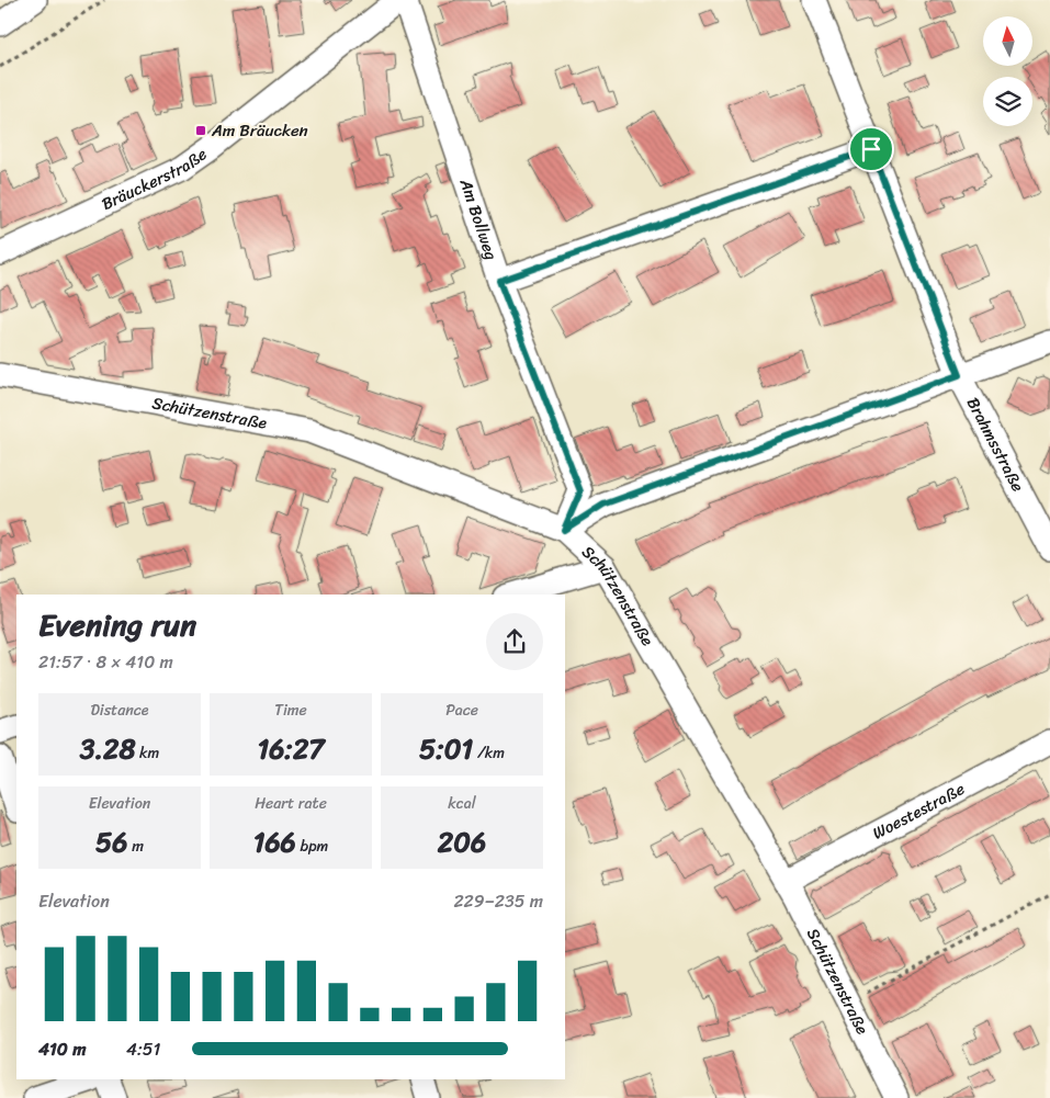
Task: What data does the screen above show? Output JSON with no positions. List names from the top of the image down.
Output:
{
  "streets": {
    "street": [
      "Bräuckerstraße",
      "Am Bollweg",
      "Schützenstraße",
      "Brahmsstraße",
      "Woestestraße"
    ]
  },
  "crossings": [
    ["Am Bollweg", "Schützenstraße"],
    ["Schützenstraße", "Woestestraße"]
  ],
  "places": {
    "transit": ["Am Bräucken"]
  },
  "north": "top",
  "page": {
    "heading": ["Evening run", "21:57 · 8 × 410 m"],
    "stats": [
      ["Distance", "3.28 km"],
      ["Time", "16:27"],
      ["Pace", "5:01 /km"],
      ["Elevation", "56 m"],
      ["Heart rate", "166 bpm"],
      ["kcal", "206"]
    ],
    "chart": ["Elevation", "229–235 m"],
    "list": [
      {
        "name": "410 m",
        "note": "4:51"
      }
    ]
  }
}
